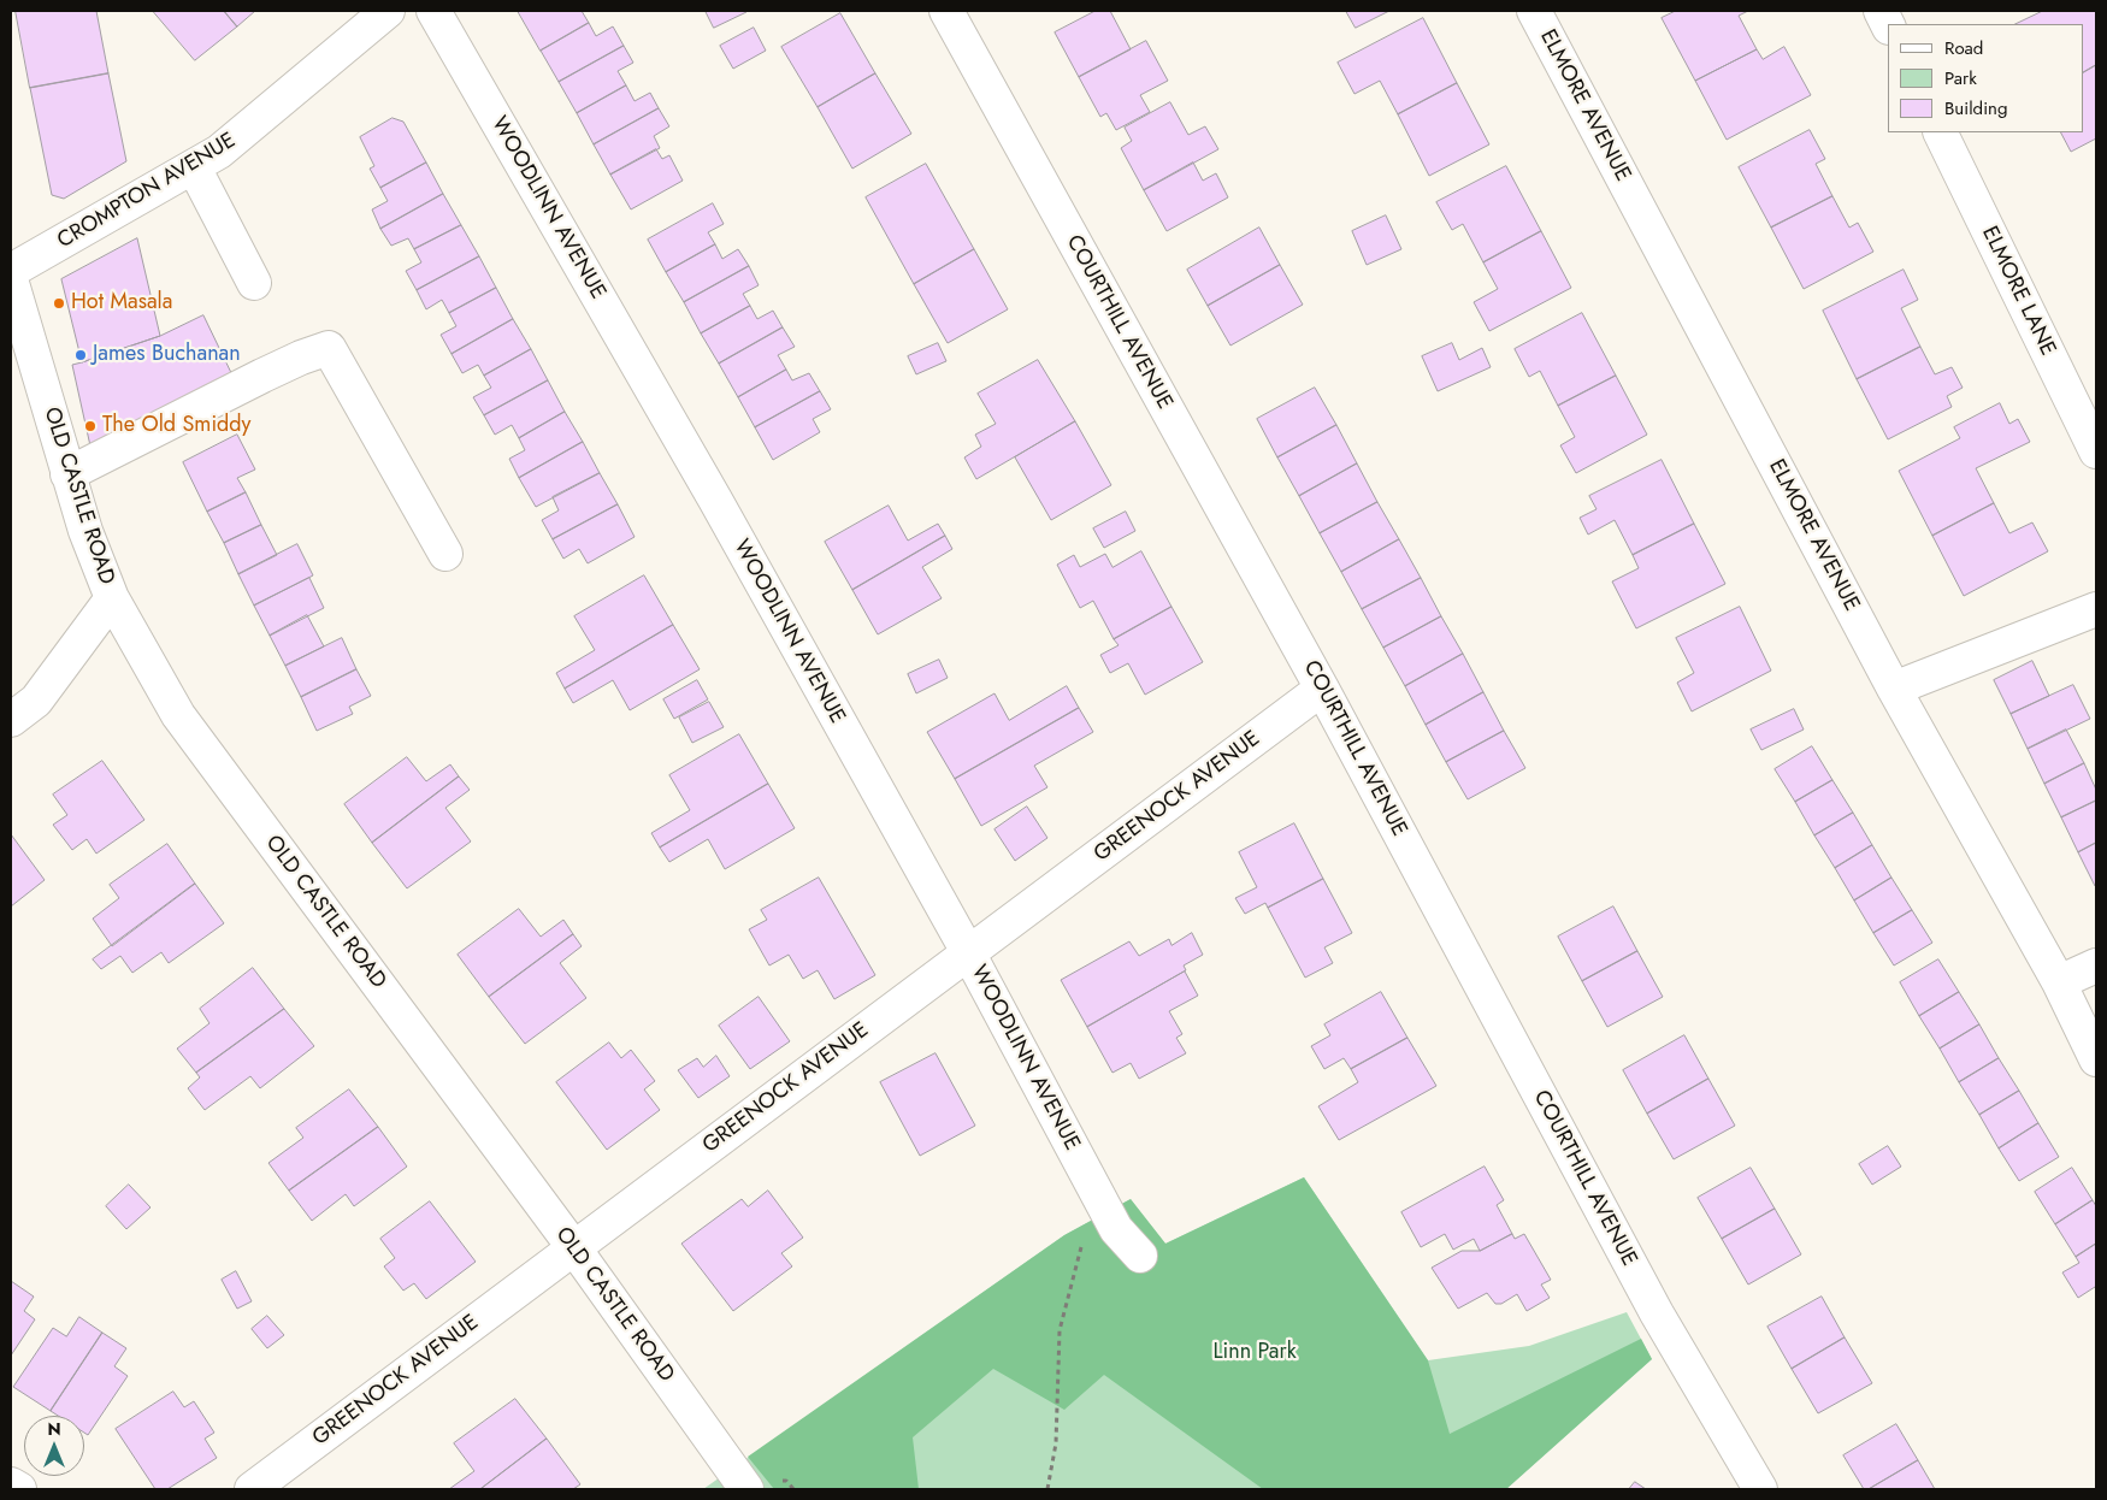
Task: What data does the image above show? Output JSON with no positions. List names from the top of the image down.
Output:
{
  "streets": {
    "street": [
      "ELMORE AVENUE",
      "CROMPTON AVENUE",
      "WOODLINN AVENUE",
      "ELMORE LANE",
      "COURTHILL AVENUE",
      "OLD CASTLE ROAD",
      "GREENOCK AVENUE"
    ]
  },
  "crossings": [
    ["WOODLINN AVENUE", "GREENOCK AVENUE"],
    ["COURTHILL AVENUE", "GREENOCK AVENUE"],
    ["OLD CASTLE ROAD", "GREENOCK AVENUE"]
  ],
  "parks": ["Linn Park"],
  "places": ["Hot Masala", "James Buchanan", "The Old Smiddy"],
  "legend": ["Road", "Park", "Building"],
  "north": "top"
}
